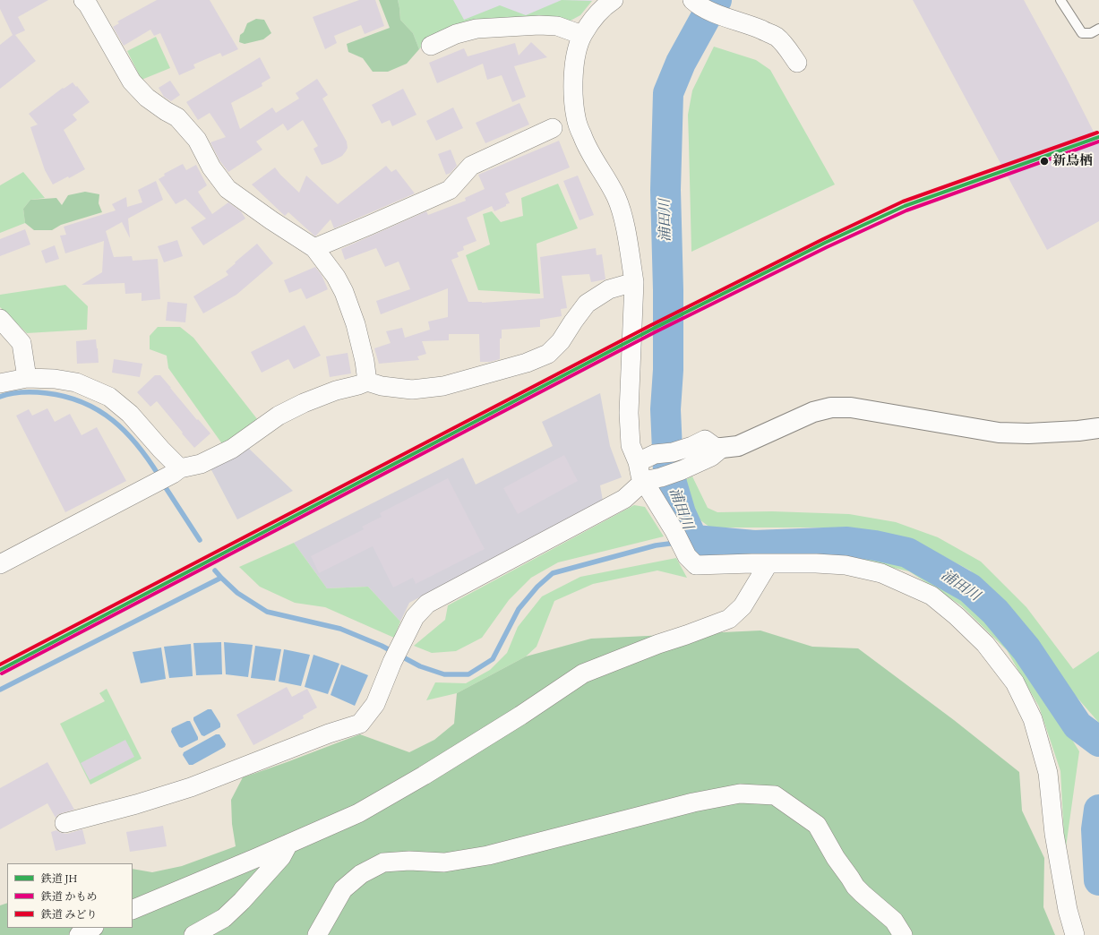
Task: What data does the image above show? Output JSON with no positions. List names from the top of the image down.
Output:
{
  "water": ["浦田川"],
  "places": ["新鳥栖"],
  "lines": ["rail line みどり", "rail line JH", "rail line かもめ"],
  "legend": ["鉄道 JH", "鉄道 かもめ", "鉄道 みどり"]
}
